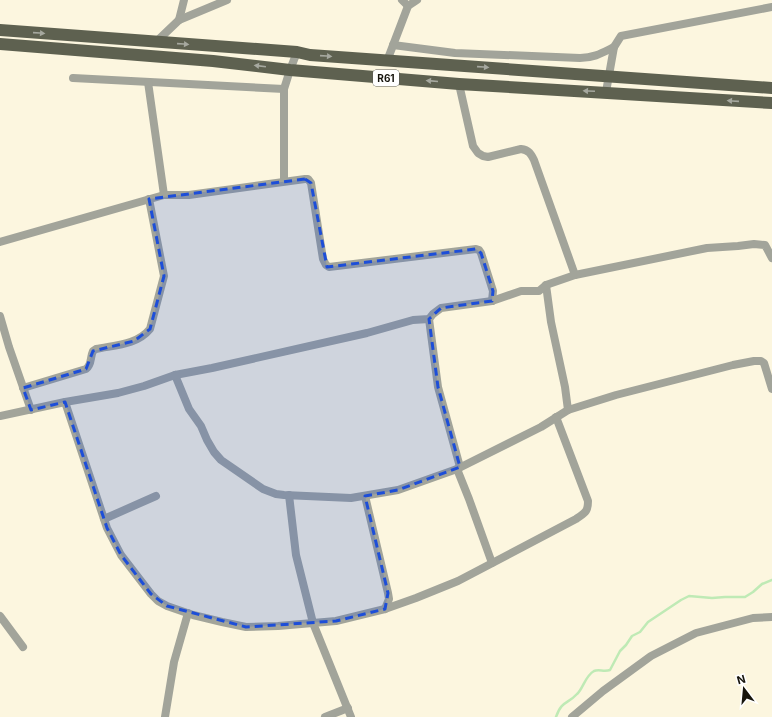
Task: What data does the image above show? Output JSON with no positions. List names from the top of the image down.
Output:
{
  "streets": {
    "main road": ["R61"]
  },
  "north": "top"
}
